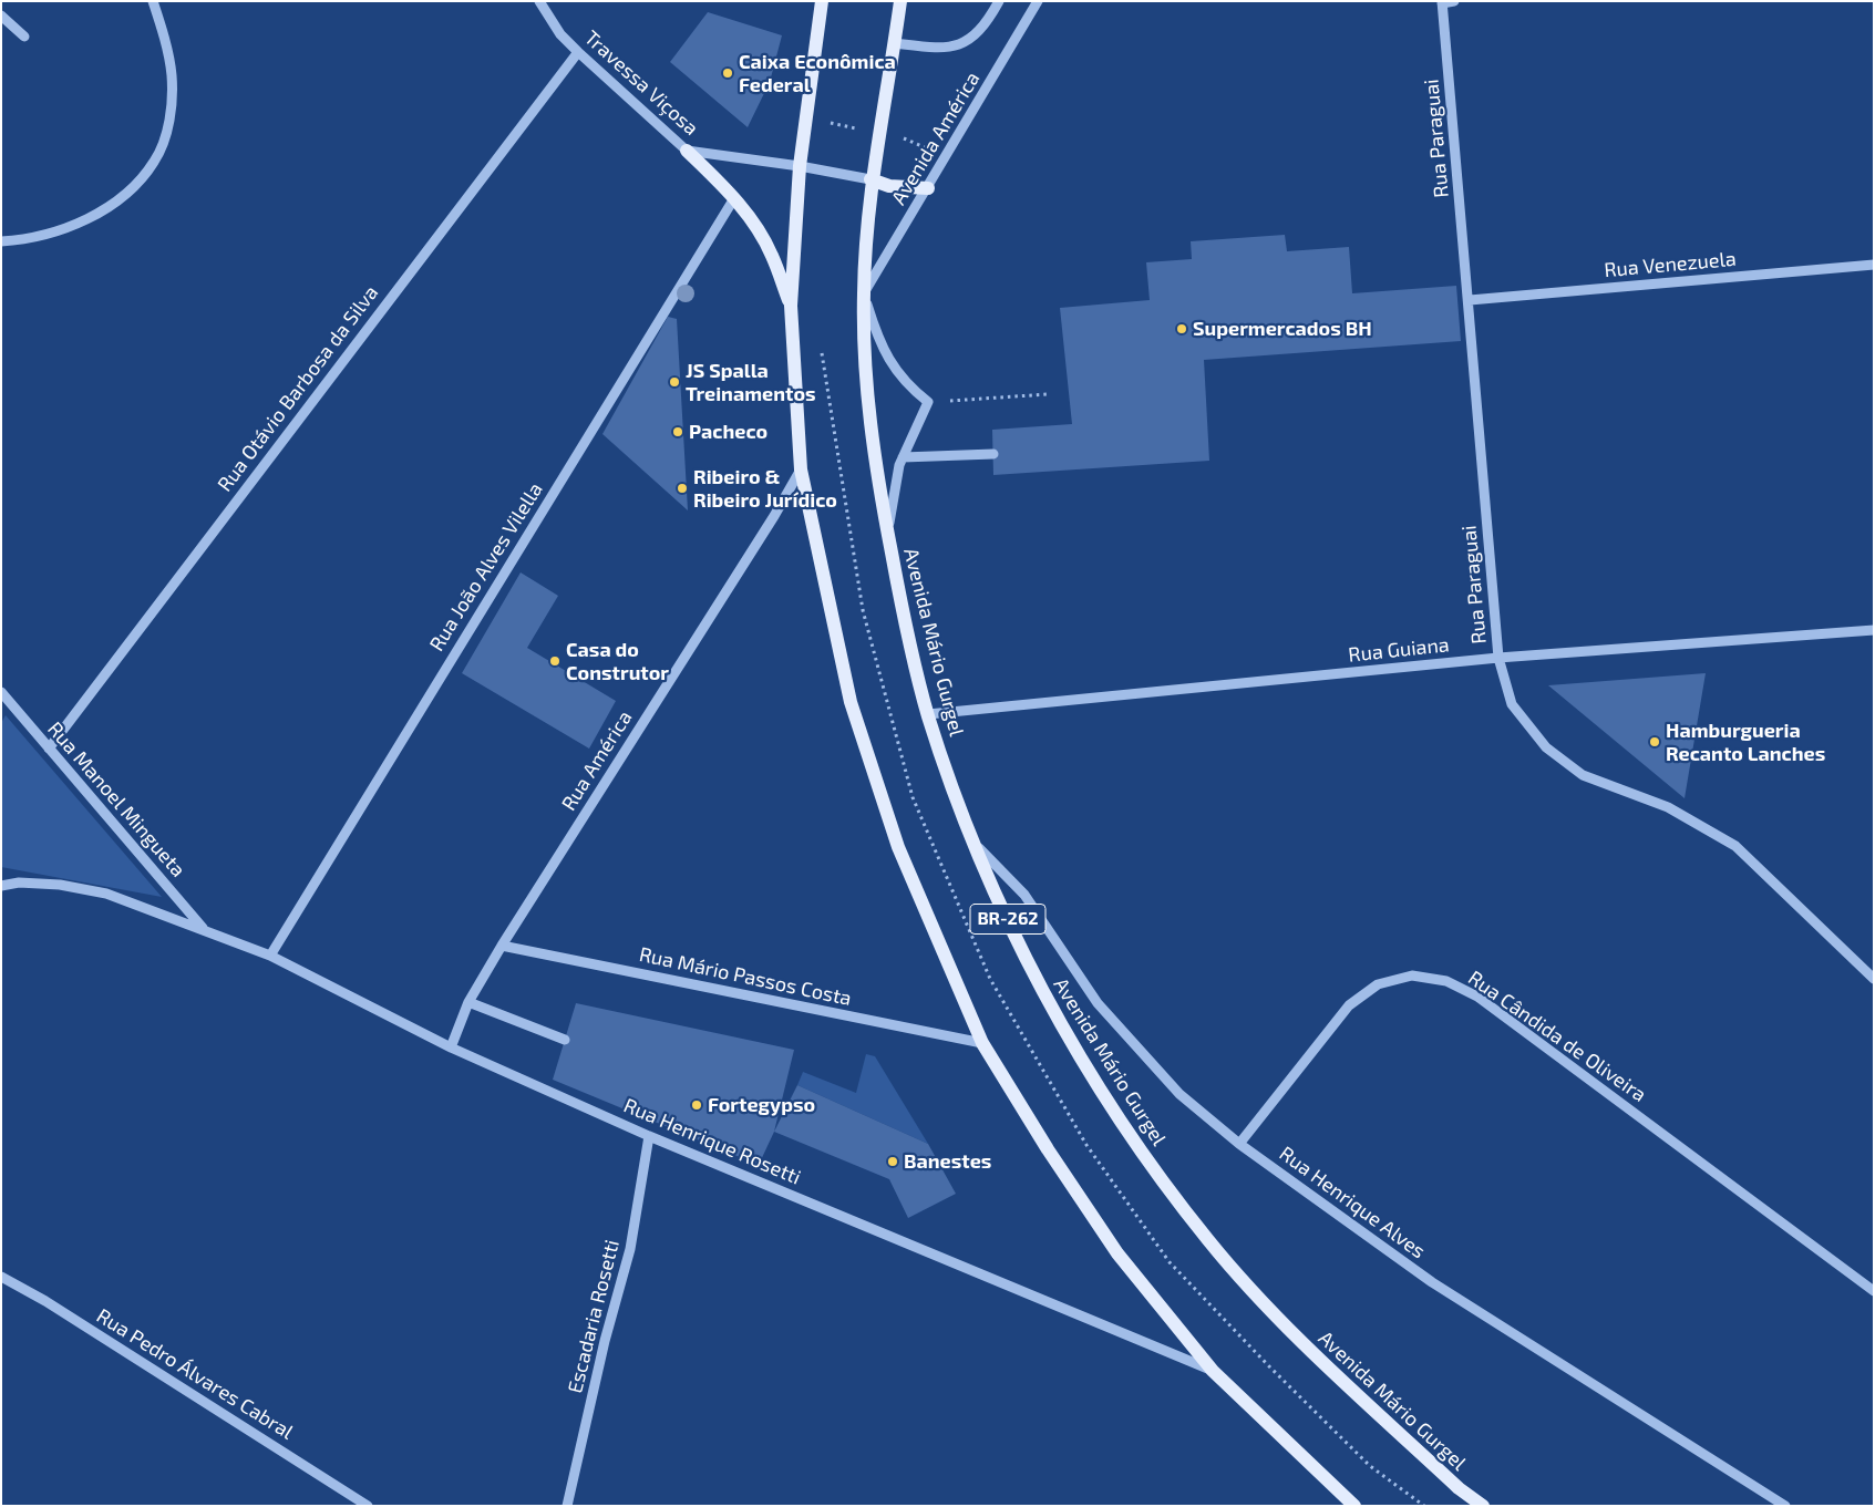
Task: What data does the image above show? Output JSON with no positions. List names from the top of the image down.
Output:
{
  "streets": {
    "main road": ["Avenida Mário Gurgel", "BR-262"],
    "street": [
      "Travessa Viçosa",
      "Avenida América",
      "Rua Paraguai",
      "Rua Venezuela",
      "Rua Otávio Barbosa da Silva",
      "Rua João Alves Vilella",
      "Rua Guiana",
      "Rua América",
      "Rua Manoel Mingueta",
      "Rua Mário Passos Costa",
      "Rua Cândida de Oliveira",
      "Rua Henrique Rosetti",
      "Rua Henrique Alves",
      "Escadaria Rosetti",
      "Rua Pedro Álvares Cabral"
    ]
  },
  "crossings": [
    ["Travessa Viçosa", "Rua Otávio Barbosa da Silva"],
    ["Travessa Viçosa", "Avenida Mário Gurgel"],
    ["Avenida América", "Avenida Mário Gurgel"],
    ["Rua Paraguai", "Rua Venezuela"],
    ["Rua Paraguai", "Rua Guiana"],
    ["Rua Otávio Barbosa da Silva", "Rua Manoel Mingueta"],
    ["Rua João Alves Vilella", "Rua Henrique Rosetti"],
    ["Avenida Mário Gurgel", "Rua Guiana"],
    ["Avenida Mário Gurgel", "Rua Henrique Alves"],
    ["Rua América", "Rua Mário Passos Costa"],
    ["Rua América", "Rua Henrique Rosetti"],
    ["Rua Manoel Mingueta", "Rua Henrique Rosetti"],
    ["Rua Cândida de Oliveira", "Rua Henrique Alves"],
    ["Rua Henrique Rosetti", "Escadaria Rosetti"]
  ],
  "places": [
    "Caixa Econômica Federal",
    "Supermercados BH",
    "JS Spalla Treinamentos",
    "Pacheco",
    "Ribeiro & Ribeiro Jurídico",
    "Casa do Construtor",
    "Hamburgueria Recanto Lanches",
    "Fortegypso",
    "Banestes"
  ]
}
